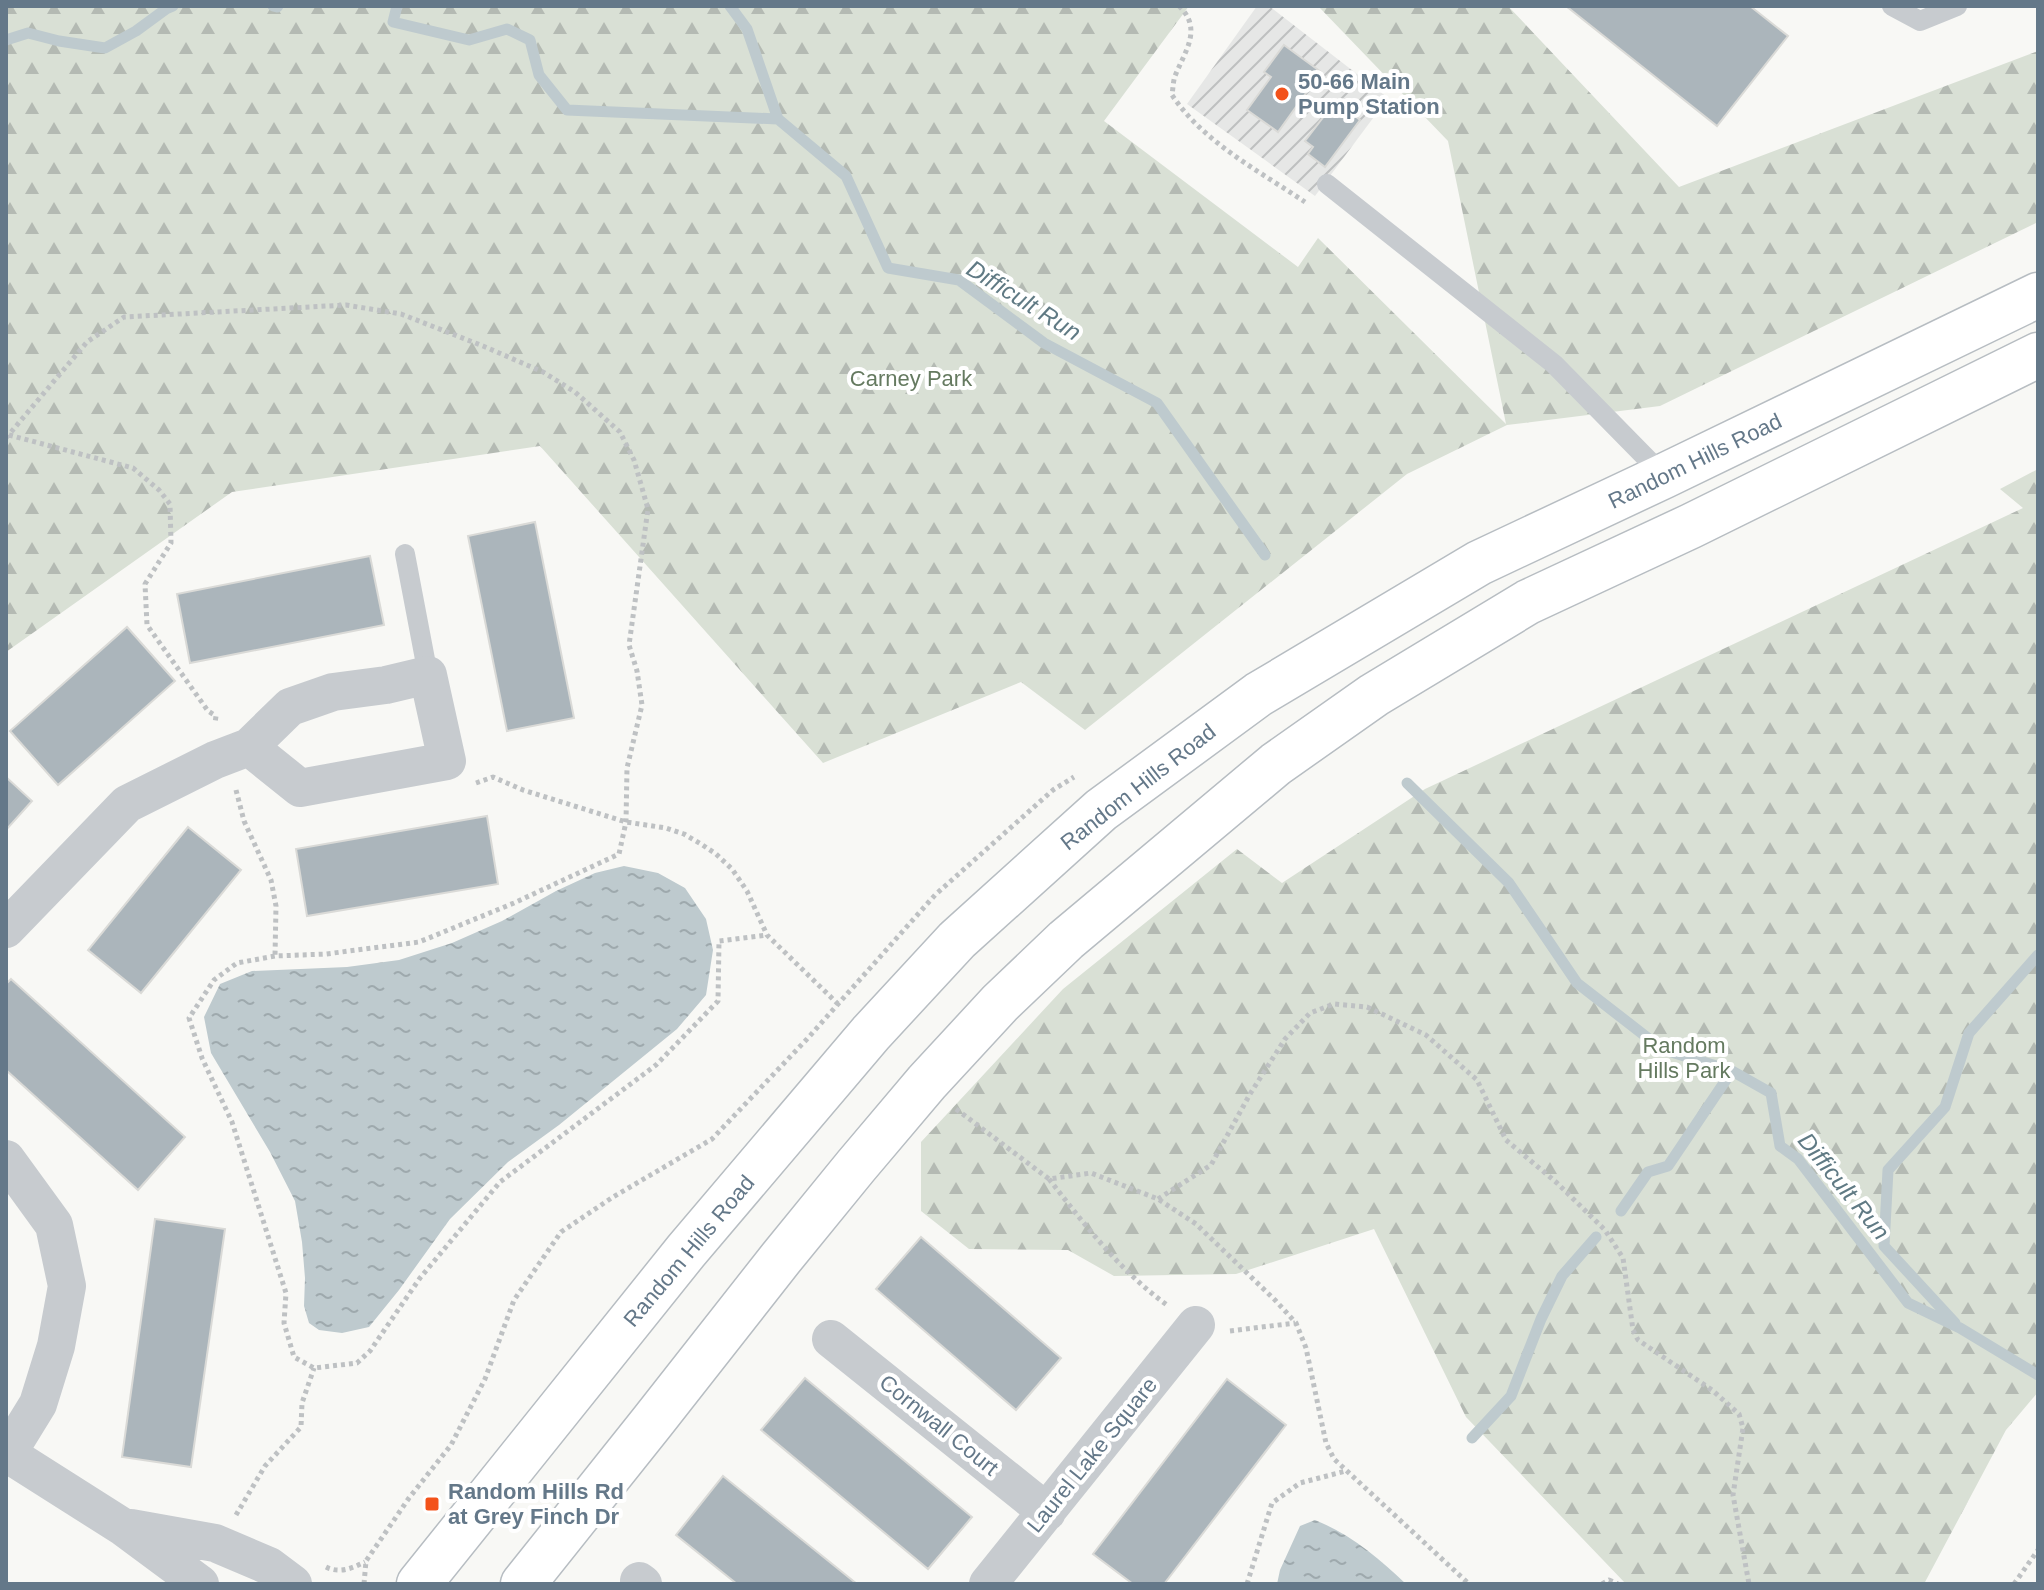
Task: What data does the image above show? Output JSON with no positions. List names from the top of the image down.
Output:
{
  "streets": {
    "street": ["Random Hills Road", "Cornwall Court", "Laurel Lake Square"]
  },
  "crossings": [
    ["Cornwall Court", "Laurel Lake Square"]
  ],
  "water": ["Difficult Run"],
  "parks": ["Carney Park", "Random Hills Park"],
  "places": {
    "other": ["50-66 Main Pump Station"],
    "transit": ["Random Hills Rd at Grey Finch Dr"]
  }
}
